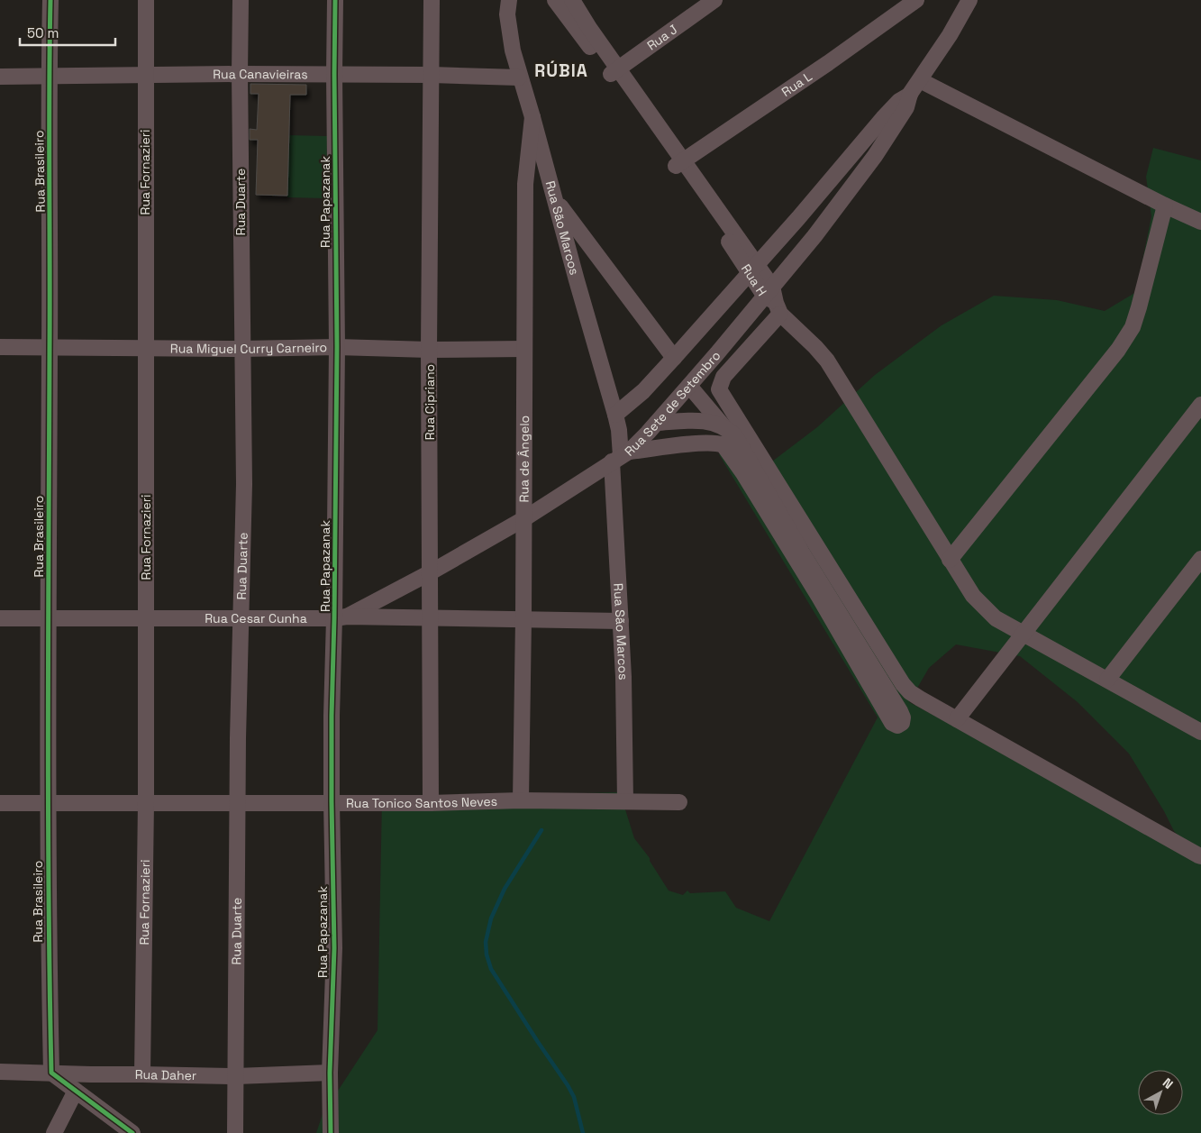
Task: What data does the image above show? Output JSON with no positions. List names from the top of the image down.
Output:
{
  "streets": {
    "street": [
      "Rua J",
      "Rua Canavieiras",
      "Rua L",
      "Rua Brasileiro",
      "Rua Fornazieri",
      "Rua Duarte",
      "Rua Papazanak",
      "Rua São Marcos",
      "Rua H",
      "Rua Miguel Curry Carneiro",
      "Rua Cipriano",
      "Rua Sete de Setembro",
      "Rua de Ângelo",
      "Rua Cesar Cunha",
      "Rua Tonico Santos Neves",
      "Rua Daher"
    ]
  },
  "crossings": [
    ["Rua J", "Rua H"],
    ["Rua Canavieiras", "Rua Brasileiro"],
    ["Rua Canavieiras", "Rua Fornazieri"],
    ["Rua Canavieiras", "Rua Duarte"],
    ["Rua Canavieiras", "Rua Papazanak"],
    ["Rua Canavieiras", "Rua São Marcos"],
    ["Rua Canavieiras", "Rua Cipriano"],
    ["Rua L", "Rua H"],
    ["Rua Brasileiro", "Rua Miguel Curry Carneiro"],
    ["Rua Brasileiro", "Rua Cesar Cunha"],
    ["Rua Brasileiro", "Rua Tonico Santos Neves"],
    ["Rua Brasileiro", "Rua Daher"],
    ["Rua Fornazieri", "Rua Miguel Curry Carneiro"],
    ["Rua Fornazieri", "Rua Cesar Cunha"],
    ["Rua Fornazieri", "Rua Tonico Santos Neves"],
    ["Rua Fornazieri", "Rua Daher"],
    ["Rua Duarte", "Rua Miguel Curry Carneiro"],
    ["Rua Duarte", "Rua Cesar Cunha"],
    ["Rua Duarte", "Rua Tonico Santos Neves"],
    ["Rua Duarte", "Rua Daher"],
    ["Rua Papazanak", "Rua Miguel Curry Carneiro"],
    ["Rua Papazanak", "Rua Sete de Setembro"],
    ["Rua Papazanak", "Rua Cesar Cunha"],
    ["Rua Papazanak", "Rua Tonico Santos Neves"],
    ["Rua Papazanak", "Rua Daher"],
    ["Rua São Marcos", "Rua Sete de Setembro"],
    ["Rua São Marcos", "Rua de Ângelo"],
    ["Rua São Marcos", "Rua Cesar Cunha"],
    ["Rua São Marcos", "Rua Tonico Santos Neves"],
    ["Rua H", "Rua Sete de Setembro"],
    ["Rua Miguel Curry Carneiro", "Rua Cipriano"],
    ["Rua Miguel Curry Carneiro", "Rua de Ângelo"],
    ["Rua Cipriano", "Rua Sete de Setembro"],
    ["Rua Cipriano", "Rua Cesar Cunha"],
    ["Rua Cipriano", "Rua Tonico Santos Neves"],
    ["Rua Sete de Setembro", "Rua de Ângelo"],
    ["Rua Sete de Setembro", "Rua Cesar Cunha"],
    ["Rua de Ângelo", "Rua Cesar Cunha"],
    ["Rua de Ângelo", "Rua Tonico Santos Neves"]
  ],
  "districts": ["RÚBIA"],
  "scale_bar": "50 m",
  "north": "top right"
}
